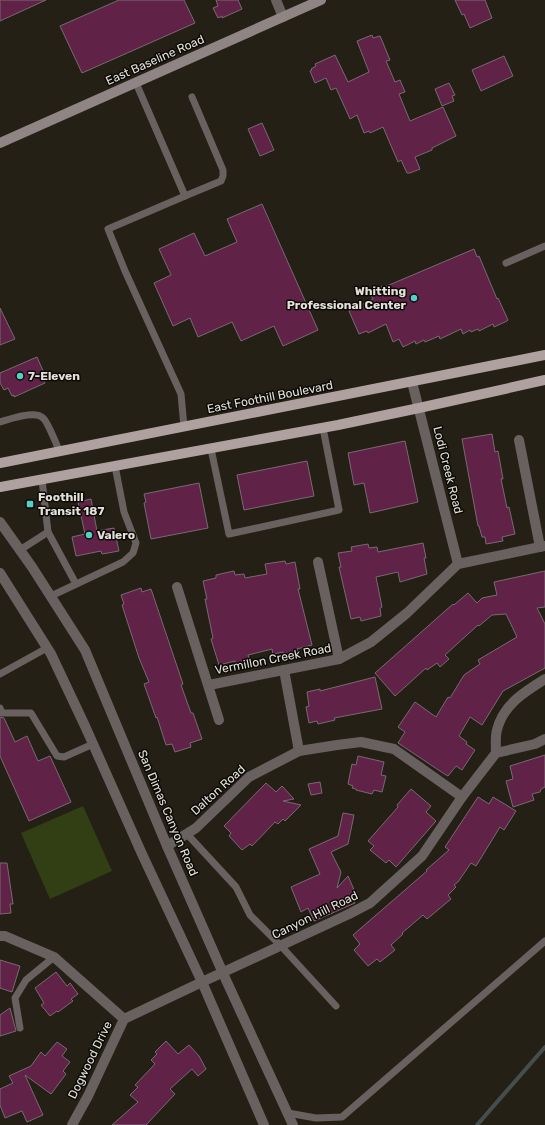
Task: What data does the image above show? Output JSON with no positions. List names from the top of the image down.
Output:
{
  "streets": {
    "main road": ["East Baseline Road", "East Foothill Boulevard"],
    "street": [
      "Lodi Creek Road",
      "Vermillon Creek Road",
      "Dalton Road",
      "San Dimas Canyon Road",
      "Canyon Hill Road",
      "Dogwood Drive"
    ]
  },
  "crossings": [
    ["East Foothill Boulevard", "Lodi Creek Road"],
    ["Lodi Creek Road", "Vermillon Creek Road"],
    ["Dalton Road", "San Dimas Canyon Road"],
    ["Dalton Road", "Canyon Hill Road"],
    ["San Dimas Canyon Road", "Canyon Hill Road"],
    ["Canyon Hill Road", "Dogwood Drive"]
  ],
  "places": {
    "other": ["Whitting Professional Center", "7-Eleven", "Valero"],
    "transit": ["Foothill Transit 187"]
  }
}
